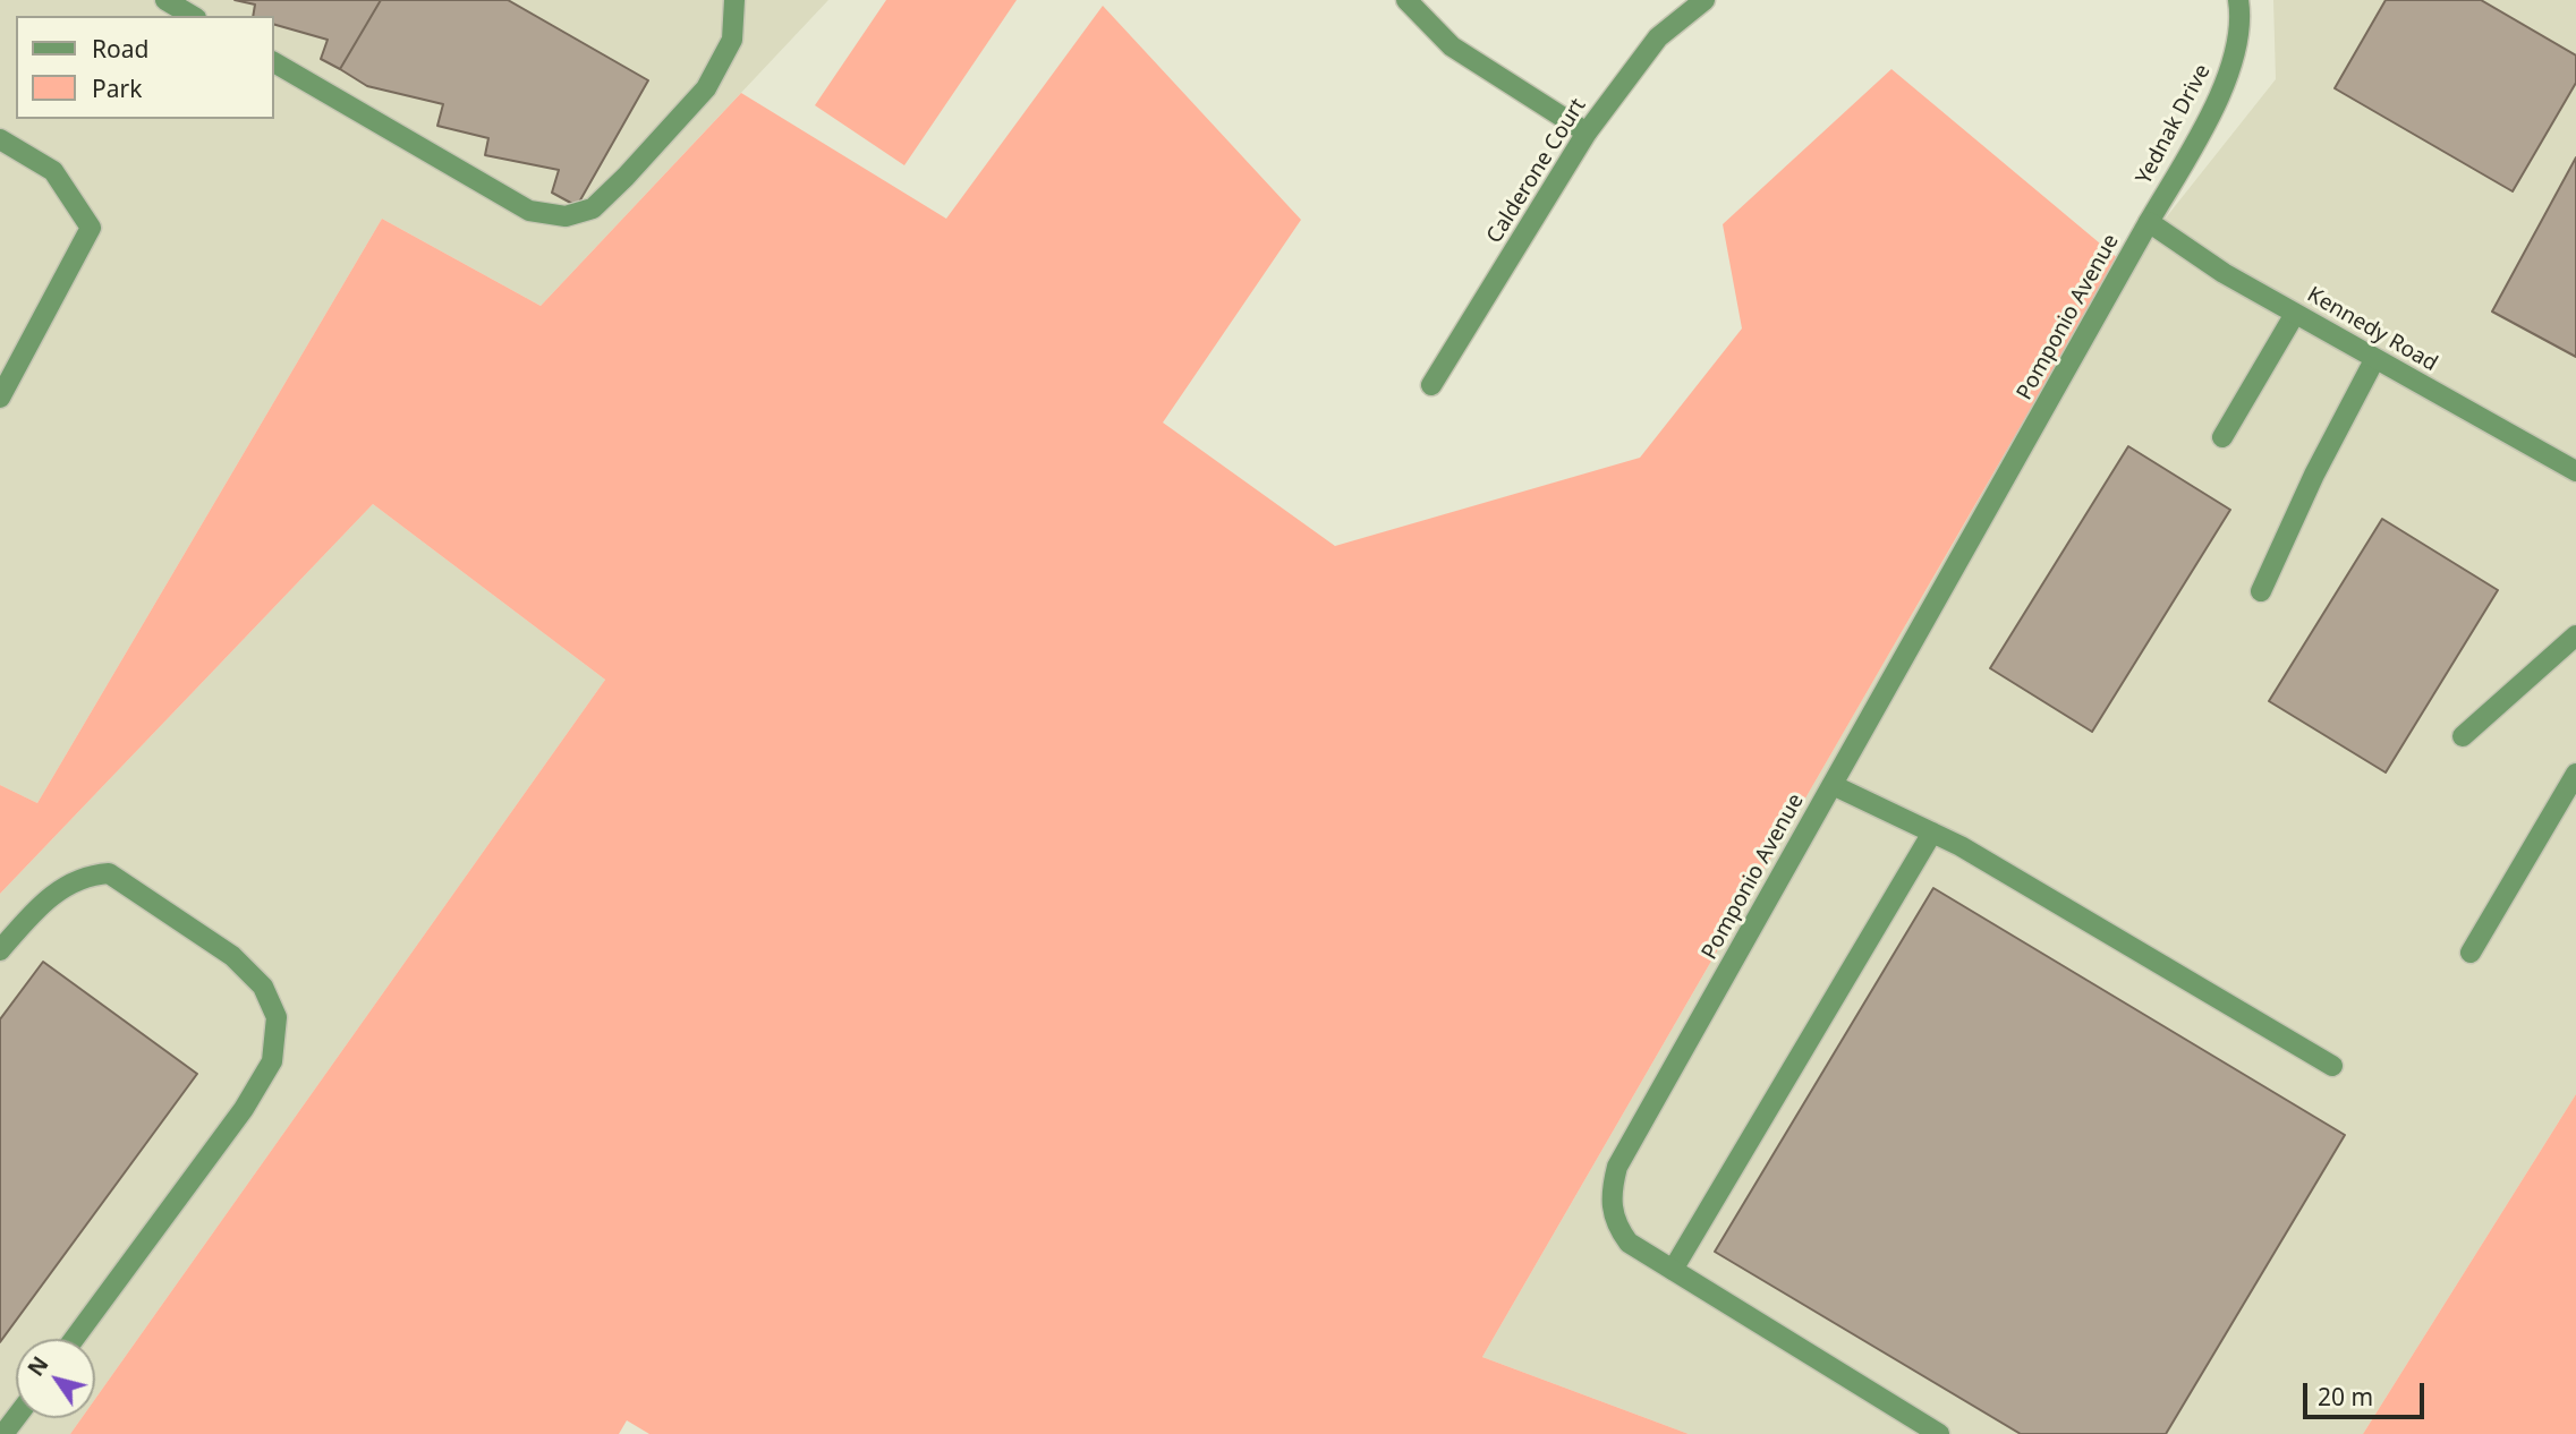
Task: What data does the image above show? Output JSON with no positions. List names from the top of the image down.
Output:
{
  "streets": {
    "street": [
      "Yednak Drive",
      "Calderone Court",
      "Pomponio Avenue",
      "Kennedy Road"
    ]
  },
  "crossings": [
    ["Yednak Drive", "Pomponio Avenue"],
    ["Yednak Drive", "Kennedy Road"],
    ["Pomponio Avenue", "Kennedy Road"]
  ],
  "legend": ["Road", "Park"],
  "scale_bar": "20 m",
  "north": "top left"
}
